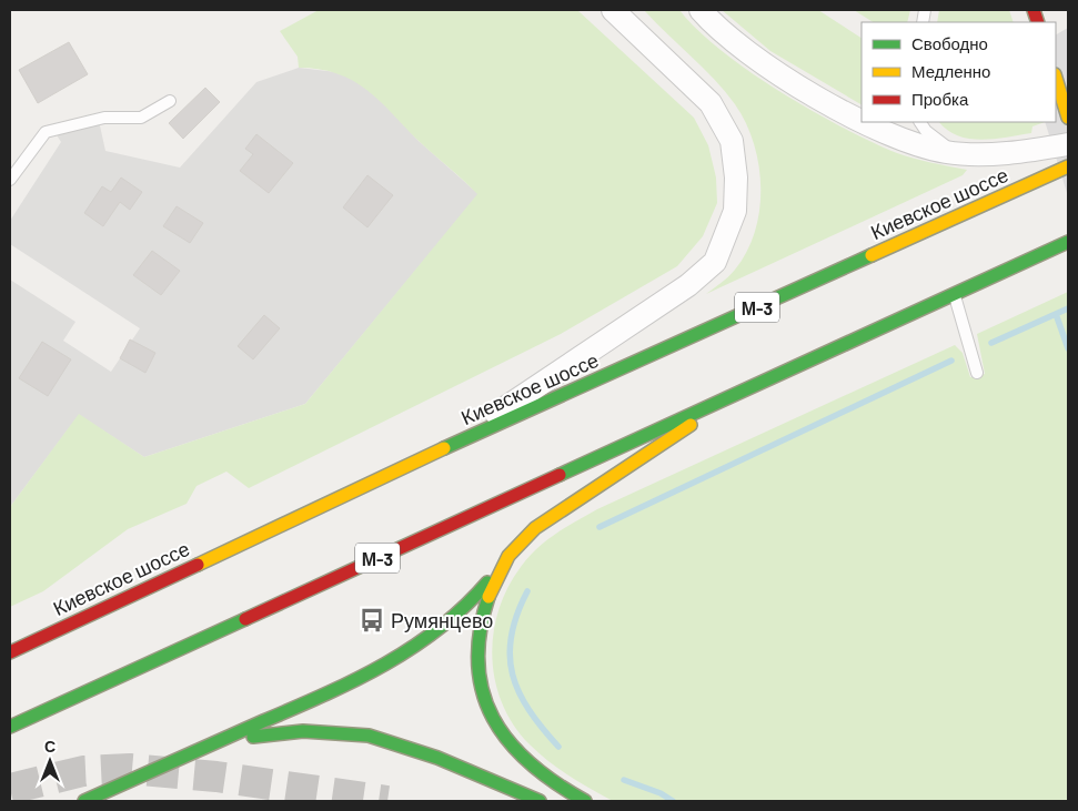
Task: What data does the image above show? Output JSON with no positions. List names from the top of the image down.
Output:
{
  "streets": {
    "main road": ["Киевское шоссе", "М-3"]
  },
  "places": {
    "bus stop": ["Румянцево"]
  },
  "legend": ["Свободно", "Медленно", "Пробка"],
  "north": "top"
}
